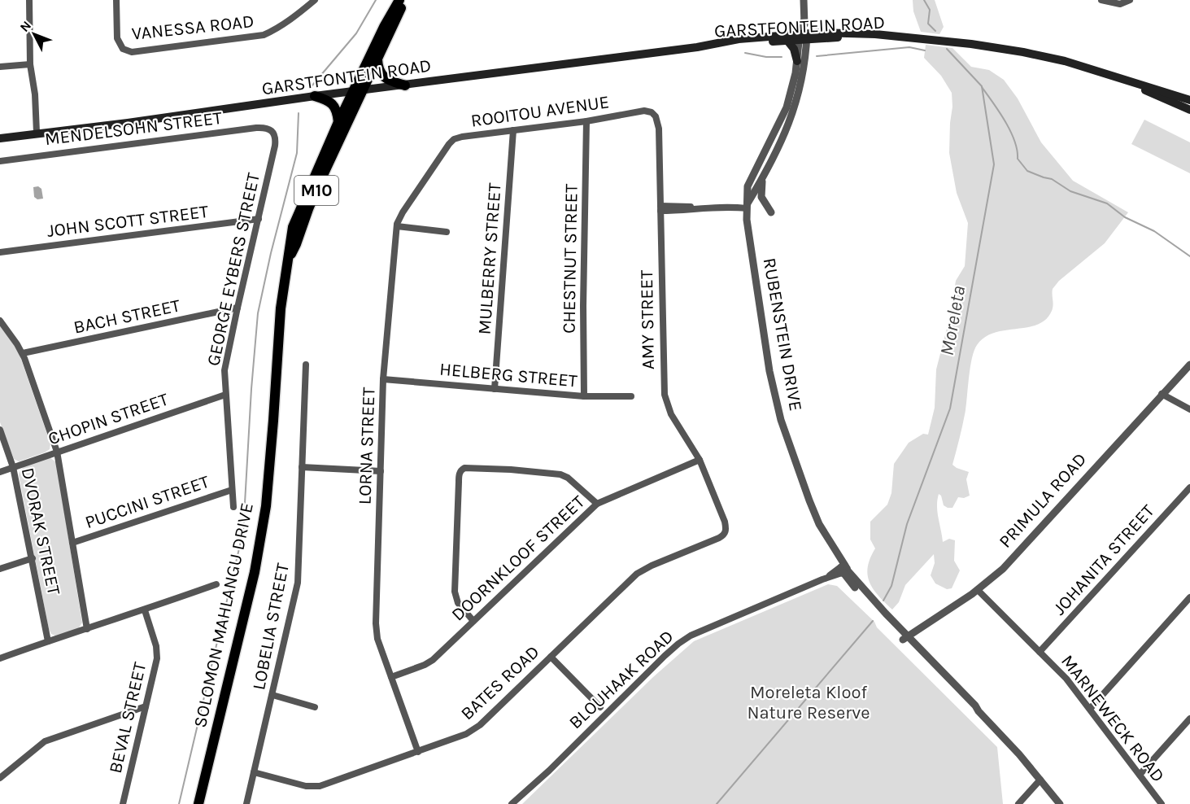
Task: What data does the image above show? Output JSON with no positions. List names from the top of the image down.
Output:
{
  "streets": {
    "main road": ["GARSTFONTEIN ROAD", "M10", "SOLOMON MAHLANGU DRIVE"],
    "street": [
      "VANESSA ROAD",
      "ROOITOU AVENUE",
      "MENDELSOHN STREET",
      "JOHN SCOTT STREET",
      "MULBERRY STREET",
      "CHESTNUT STREET",
      "GEORGE EYBERS STREET",
      "BACH STREET",
      "AMY STREET",
      "RUBENSTEIN DRIVE",
      "HELBERG STREET",
      "CHOPIN STREET",
      "LORNA STREET",
      "PRIMULA ROAD",
      "PUCCINI STREET",
      "DVORAK STREET",
      "DOORNKLOOF STREET",
      "JOHANITA STREET",
      "LOBELIA STREET",
      "BLOUHAAK ROAD",
      "BATES ROAD",
      "BEVAL STREET",
      "MARNEWECK ROAD"
    ]
  },
  "crossings": [
    ["GARSTFONTEIN ROAD", "RUBENSTEIN DRIVE"],
    ["GARSTFONTEIN ROAD", "SOLOMON MAHLANGU DRIVE"],
    ["ROOITOU AVENUE", "MULBERRY STREET"],
    ["ROOITOU AVENUE", "CHESTNUT STREET"],
    ["ROOITOU AVENUE", "AMY STREET"],
    ["ROOITOU AVENUE", "LORNA STREET"],
    ["MENDELSOHN STREET", "GEORGE EYBERS STREET"],
    ["JOHN SCOTT STREET", "GEORGE EYBERS STREET"],
    ["MULBERRY STREET", "HELBERG STREET"],
    ["CHESTNUT STREET", "HELBERG STREET"],
    ["GEORGE EYBERS STREET", "BACH STREET"],
    ["GEORGE EYBERS STREET", "CHOPIN STREET"],
    ["GEORGE EYBERS STREET", "PUCCINI STREET"],
    ["AMY STREET", "DOORNKLOOF STREET"],
    ["AMY STREET", "BATES ROAD"],
    ["RUBENSTEIN DRIVE", "PRIMULA ROAD"],
    ["RUBENSTEIN DRIVE", "BLOUHAAK ROAD"],
    ["HELBERG STREET", "LORNA STREET"],
    ["CHOPIN STREET", "DVORAK STREET"],
    ["LORNA STREET", "DOORNKLOOF STREET"],
    ["LORNA STREET", "BATES ROAD"],
    ["PRIMULA ROAD", "MARNEWECK ROAD"],
    ["JOHANITA STREET", "MARNEWECK ROAD"],
    ["LOBELIA STREET", "BATES ROAD"]
  ],
  "water": ["Moreleta"],
  "parks": ["Moreleta Kloof Nature Reserve"],
  "north": "top left"
}
